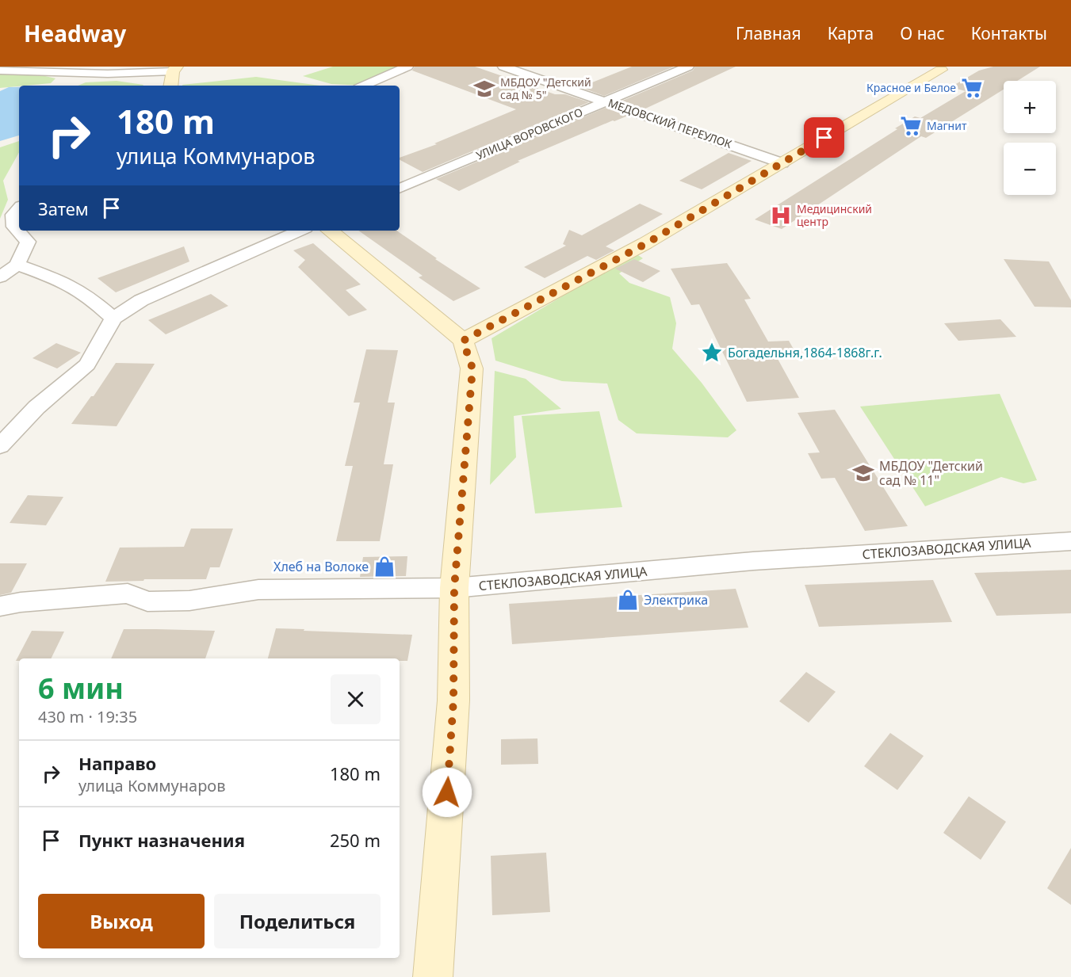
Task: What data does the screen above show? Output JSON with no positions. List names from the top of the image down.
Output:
{
  "streets": {
    "street": ["МЕДОВСКИЙ ПЕРЕУЛОК", "УЛИЦА ВОРОВСКОГО", "СТЕКЛОЗАВОДСКАЯ УЛИЦА"]
  },
  "crossings": [
    ["МЕДОВСКИЙ ПЕРЕУЛОК", "УЛИЦА ВОРОВСКОГО"]
  ],
  "places": {
    "supermarket": ["Красное и Белое", "Магнит"],
    "school or university": ["МБДОУ \"Детский сад № 5\"", "МБДОУ \"Детский сад № 11\""],
    "hospital": ["Медицинский центр"],
    "place": ["Богадельня,1864-1868г.г."],
    "shop": ["Хлеб на Волоке", "Электрика"]
  },
  "page": {
    "header": "Headway",
    "nav": [
      "Главная",
      "Карта",
      "О нас",
      "Контакты"
    ],
    "map_buttons": ["+", "−"],
    "turn": ["180 m", "улица Коммунаров"],
    "then": "Затем",
    "heading": ["6 мин", "430 m · 19:35"],
    "list": [
      {
        "name": "Направо",
        "note": "улица Коммунаров",
        "value": "180 m"
      },
      {
        "name": "Пункт назначения",
        "value": "250 m"
      }
    ],
    "buttons": ["Выход", "Поделиться"]
  }
}
